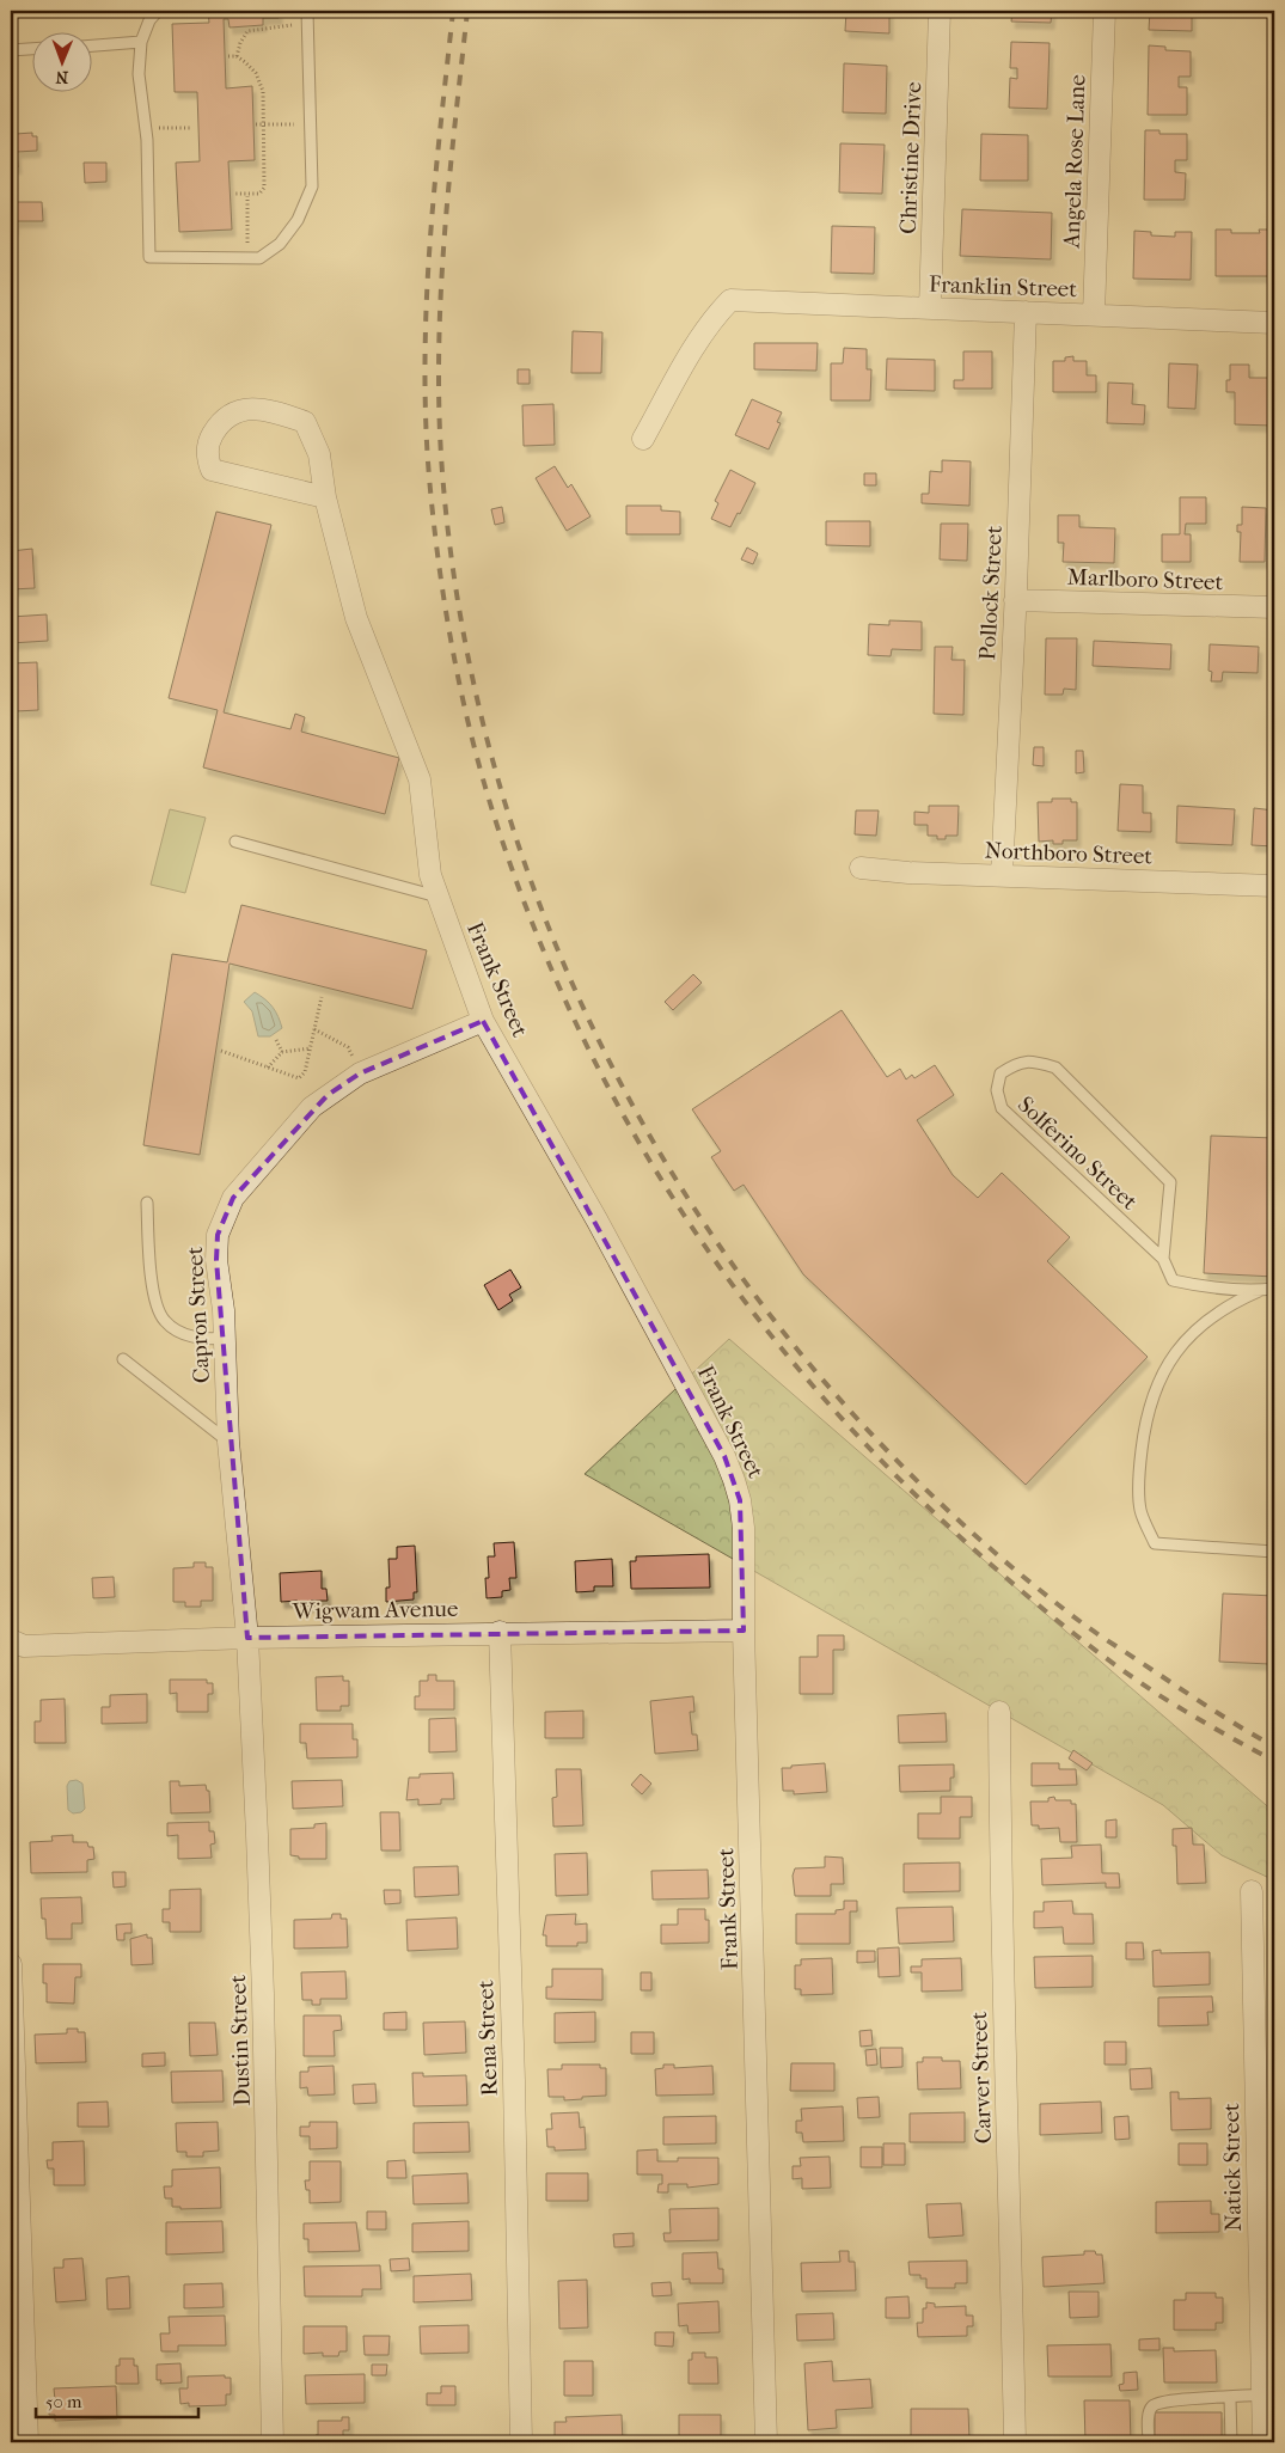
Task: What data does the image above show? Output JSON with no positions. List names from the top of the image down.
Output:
{
  "streets": {
    "street": [
      "Christine Drive",
      "Angela Rose Lane",
      "Franklin Street",
      "Marlboro Street",
      "Pollock Street",
      "Northboro Street",
      "Frank Street",
      "Capron Street",
      "Wigwam Avenue",
      "Rena Street",
      "Dustin Street",
      "Carver Street",
      "Natick Street"
    ],
    "lane": ["Solferino Street"]
  },
  "crossings": [
    ["Christine Drive", "Franklin Street"],
    ["Angela Rose Lane", "Franklin Street"],
    ["Franklin Street", "Pollock Street"],
    ["Marlboro Street", "Pollock Street"],
    ["Pollock Street", "Northboro Street"],
    ["Frank Street", "Capron Street"],
    ["Frank Street", "Wigwam Avenue"],
    ["Capron Street", "Wigwam Avenue"],
    ["Capron Street", "Dustin Street"],
    ["Wigwam Avenue", "Rena Street"],
    ["Wigwam Avenue", "Dustin Street"]
  ],
  "scale_bar": "50 m",
  "north": "bottom"
}
